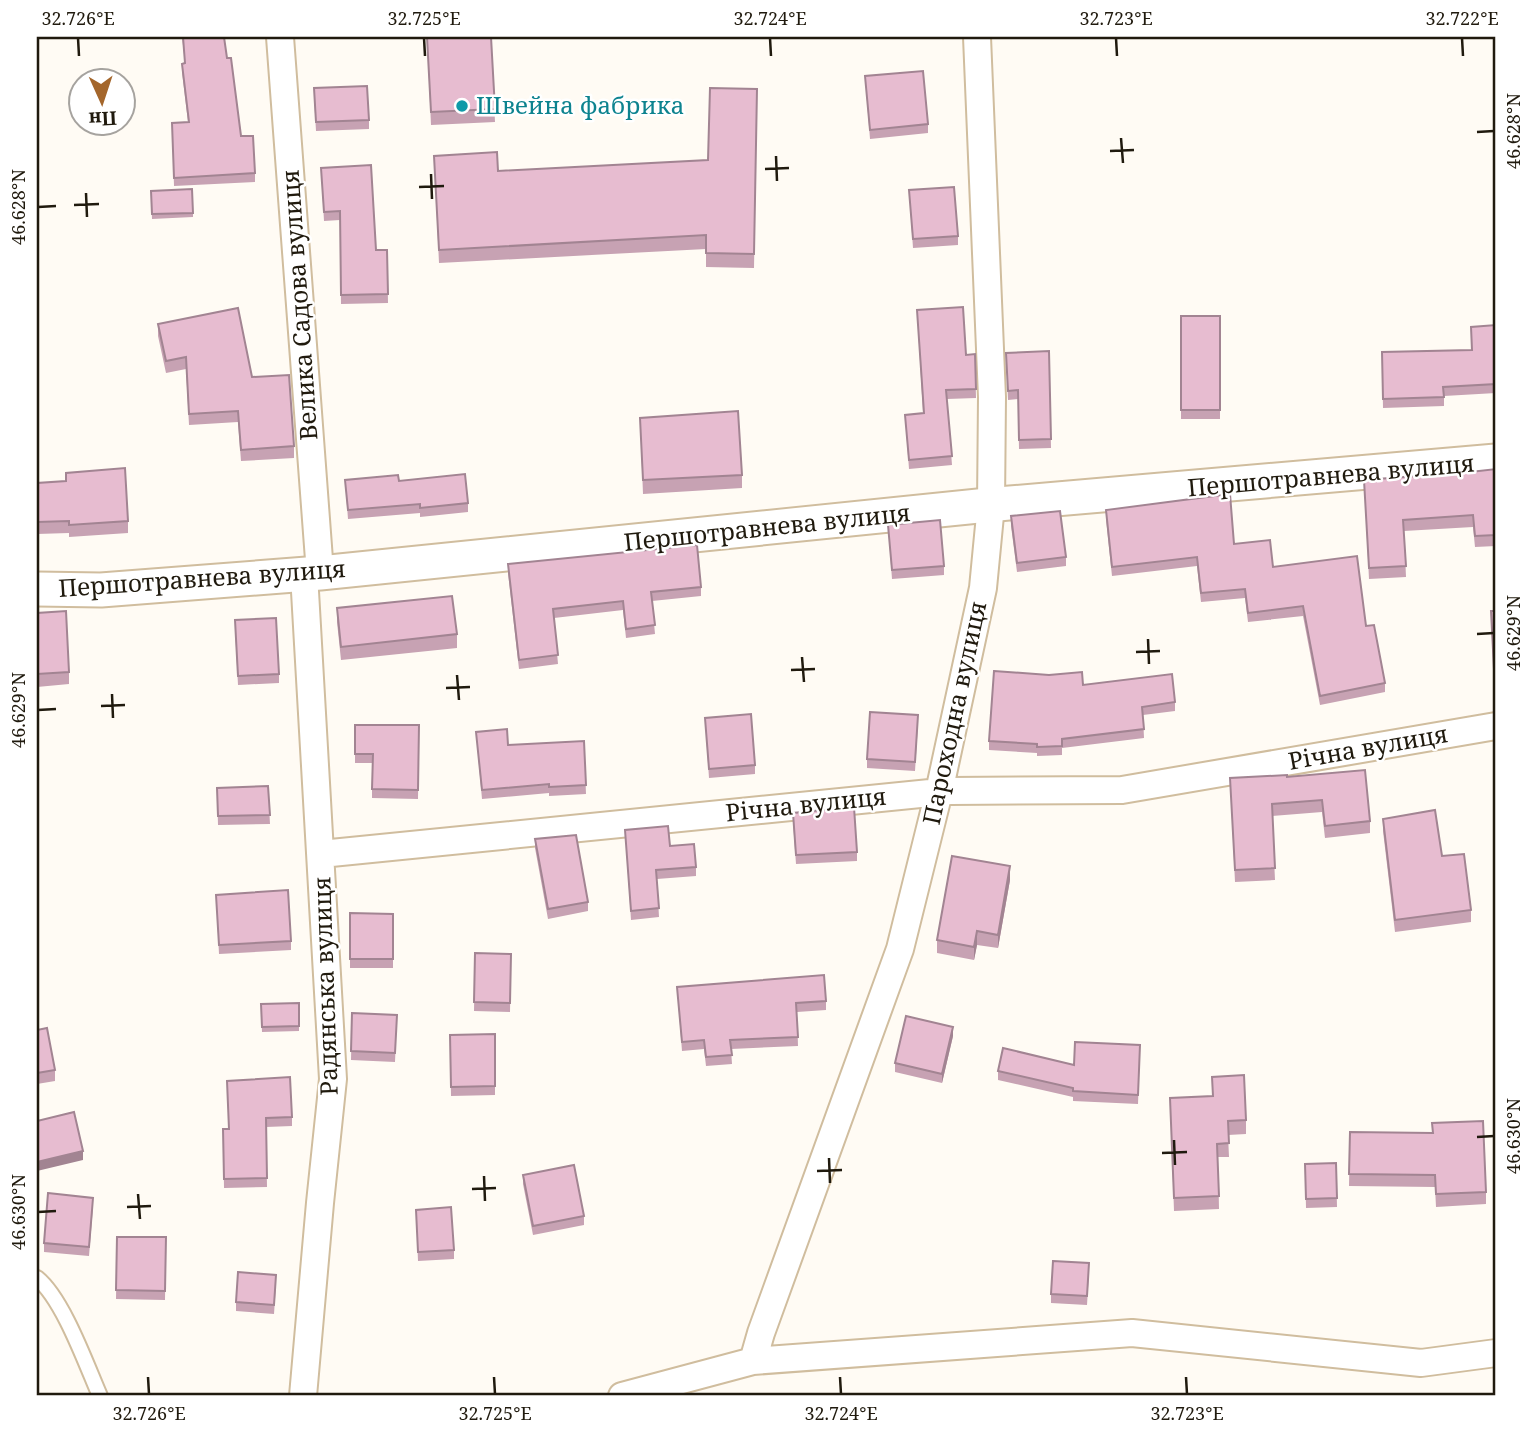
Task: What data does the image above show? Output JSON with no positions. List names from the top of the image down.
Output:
{
  "streets": {
    "street": [
      "Велика Садова вулиця",
      "Першотравнева вулиця",
      "Пароходна вулиця",
      "Річна вулиця",
      "Радянська вулиця"
    ]
  },
  "crossings": [
    ["Велика Садова вулиця", "Першотравнева вулиця"],
    ["Велика Садова вулиця", "Радянська вулиця"],
    ["Першотравнева вулиця", "Пароходна вулиця"],
    ["Першотравнева вулиця", "Радянська вулиця"],
    ["Пароходна вулиця", "Річна вулиця"],
    ["Річна вулиця", "Радянська вулиця"]
  ],
  "places": ["Швейна фабрика"],
  "north": "bottom",
  "coordinates": [
    "32.726°E",
    "32.725°E",
    "32.724°E",
    "32.723°E",
    "32.722°E",
    "46.628°N",
    "46.629°N",
    "46.630°N"
  ]
}
